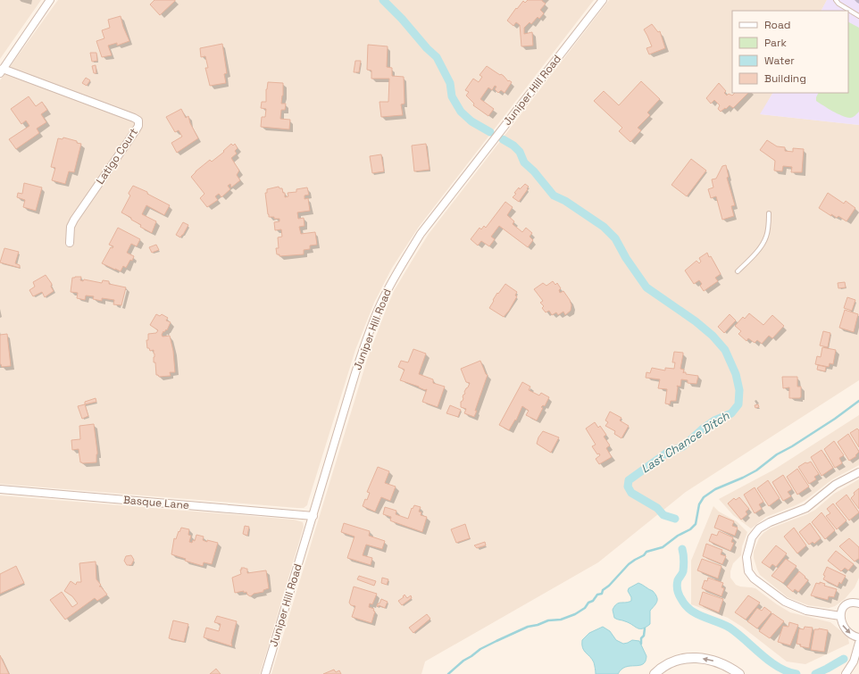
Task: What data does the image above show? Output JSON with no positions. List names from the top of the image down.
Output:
{
  "streets": {
    "street": ["Juniper Hill Road", "Latigo Court", "Basque Lane"]
  },
  "crossings": [
    ["Juniper Hill Road", "Basque Lane"]
  ],
  "water": ["Last Chance Ditch"],
  "legend": [
    "Road",
    "Park",
    "Water",
    "Building"
  ]
}
